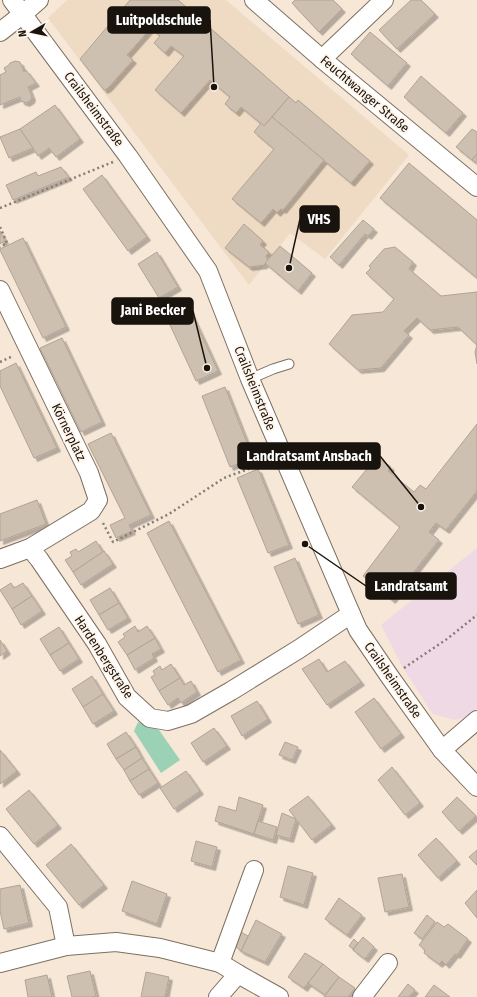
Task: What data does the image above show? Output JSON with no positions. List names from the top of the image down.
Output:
{
  "streets": {
    "street": [
      "Feuchtwanger Straße",
      "Crailsheimstraße",
      "Körnerplatz",
      "Hardenbergstraße"
    ]
  },
  "crossings": [
    ["Crailsheimstraße", "Hardenbergstraße"]
  ],
  "places": [
    "Luitpoldschule",
    "VHS",
    "Jani Becker",
    "Landratsamt Ansbach",
    "Landratsamt"
  ],
  "north": "left"
}
